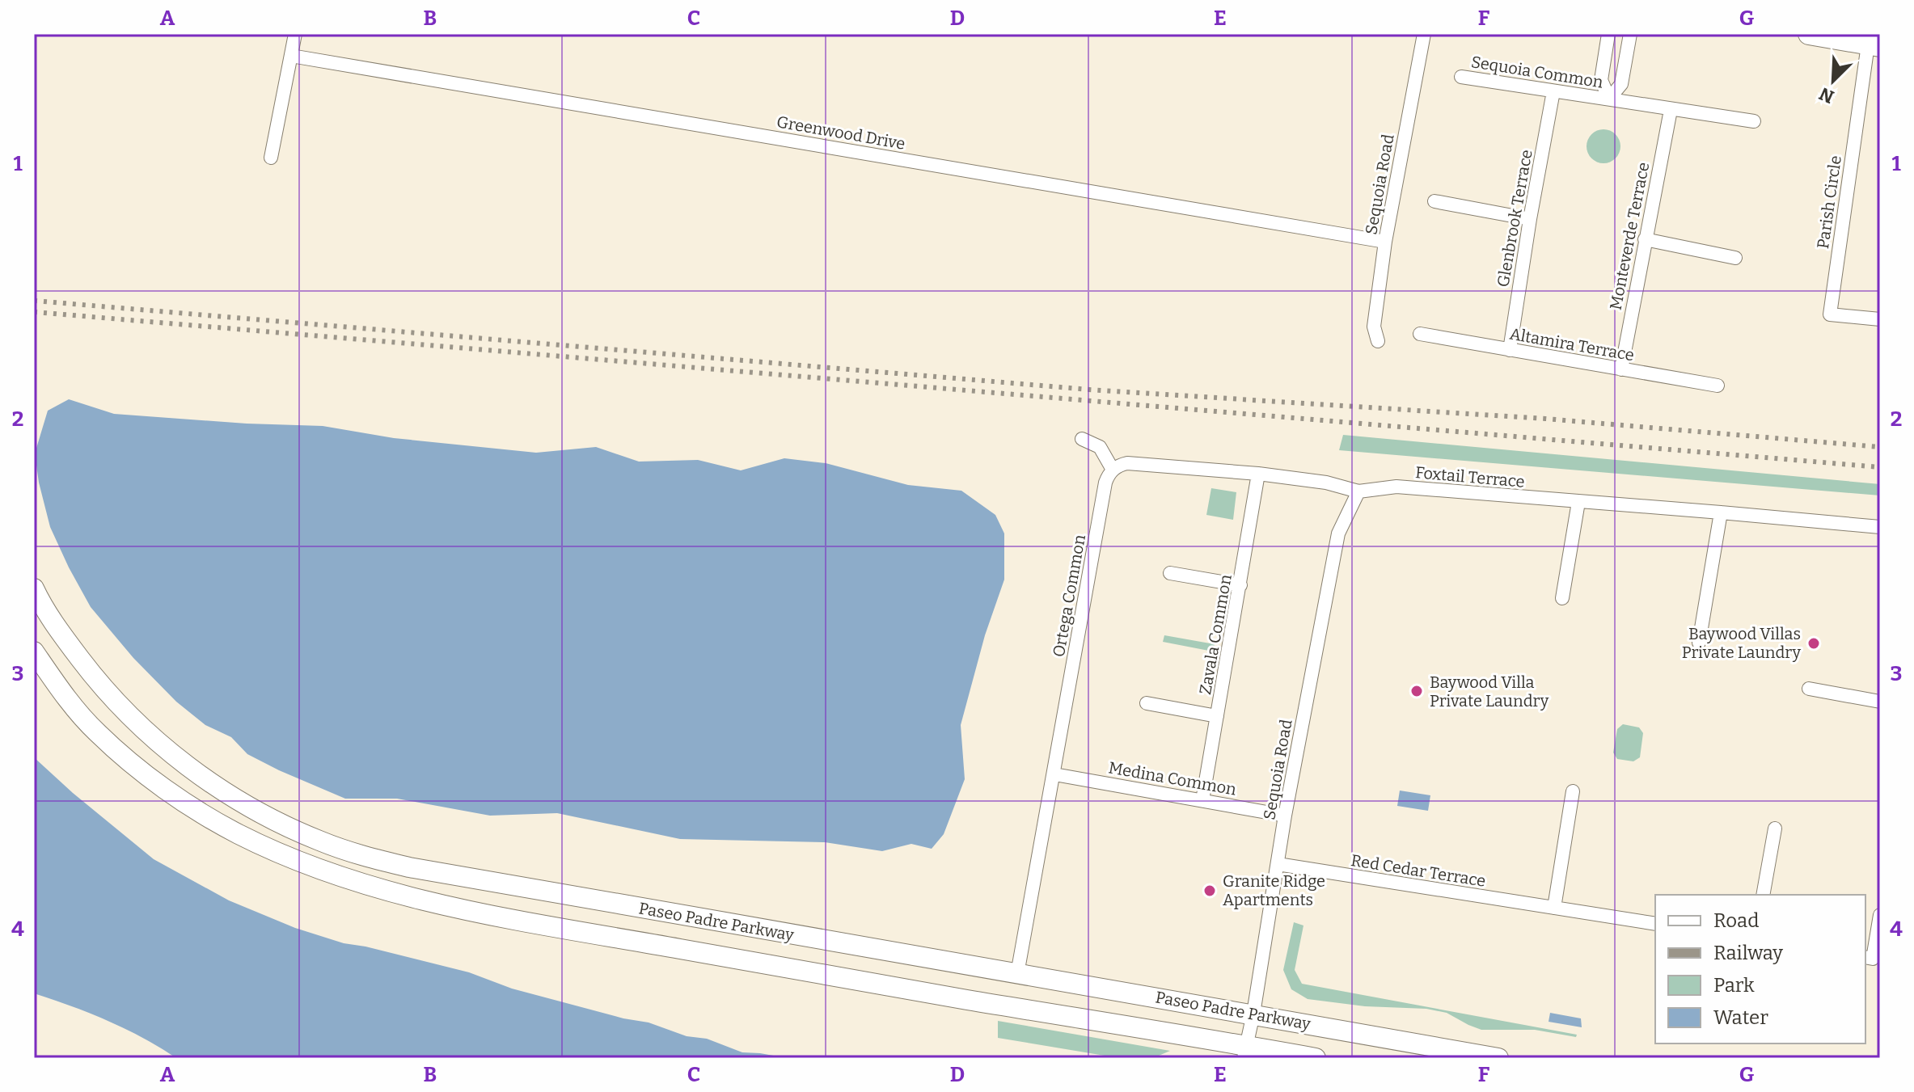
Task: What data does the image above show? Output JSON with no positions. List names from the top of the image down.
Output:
{
  "streets": {
    "main road": ["Paseo Padre Parkway"],
    "street": [
      "Sequoia Common",
      "Greenwood Drive",
      "Sequoia Road",
      "Parish Circle",
      "Glenbrook Terrace",
      "Monteverde Terrace",
      "Altamira Terrace",
      "Foxtail Terrace",
      "Ortega Common",
      "Zavala Common",
      "Medina Common",
      "Red Cedar Terrace"
    ]
  },
  "crossings": [
    ["Sequoia Common", "Glenbrook Terrace"],
    ["Sequoia Common", "Monteverde Terrace"],
    ["Greenwood Drive", "Sequoia Road"],
    ["Sequoia Road", "Foxtail Terrace"],
    ["Sequoia Road", "Medina Common"],
    ["Sequoia Road", "Red Cedar Terrace"],
    ["Sequoia Road", "Paseo Padre Parkway"],
    ["Glenbrook Terrace", "Altamira Terrace"],
    ["Monteverde Terrace", "Altamira Terrace"],
    ["Ortega Common", "Medina Common"],
    ["Ortega Common", "Paseo Padre Parkway"],
    ["Zavala Common", "Medina Common"]
  ],
  "places": ["Baywood Villas Private Laundry", "Baywood Villa Private Laundry", "Granite Ridge Apartments"],
  "legend": [
    "Road",
    "Railway",
    "Park",
    "Water"
  ],
  "north": "bottom left",
  "grid": {
    "columns": [
      "A",
      "B",
      "C",
      "D",
      "E",
      "F",
      "G"
    ],
    "rows": [
      "1",
      "2",
      "3",
      "4"
    ]
  }
}
